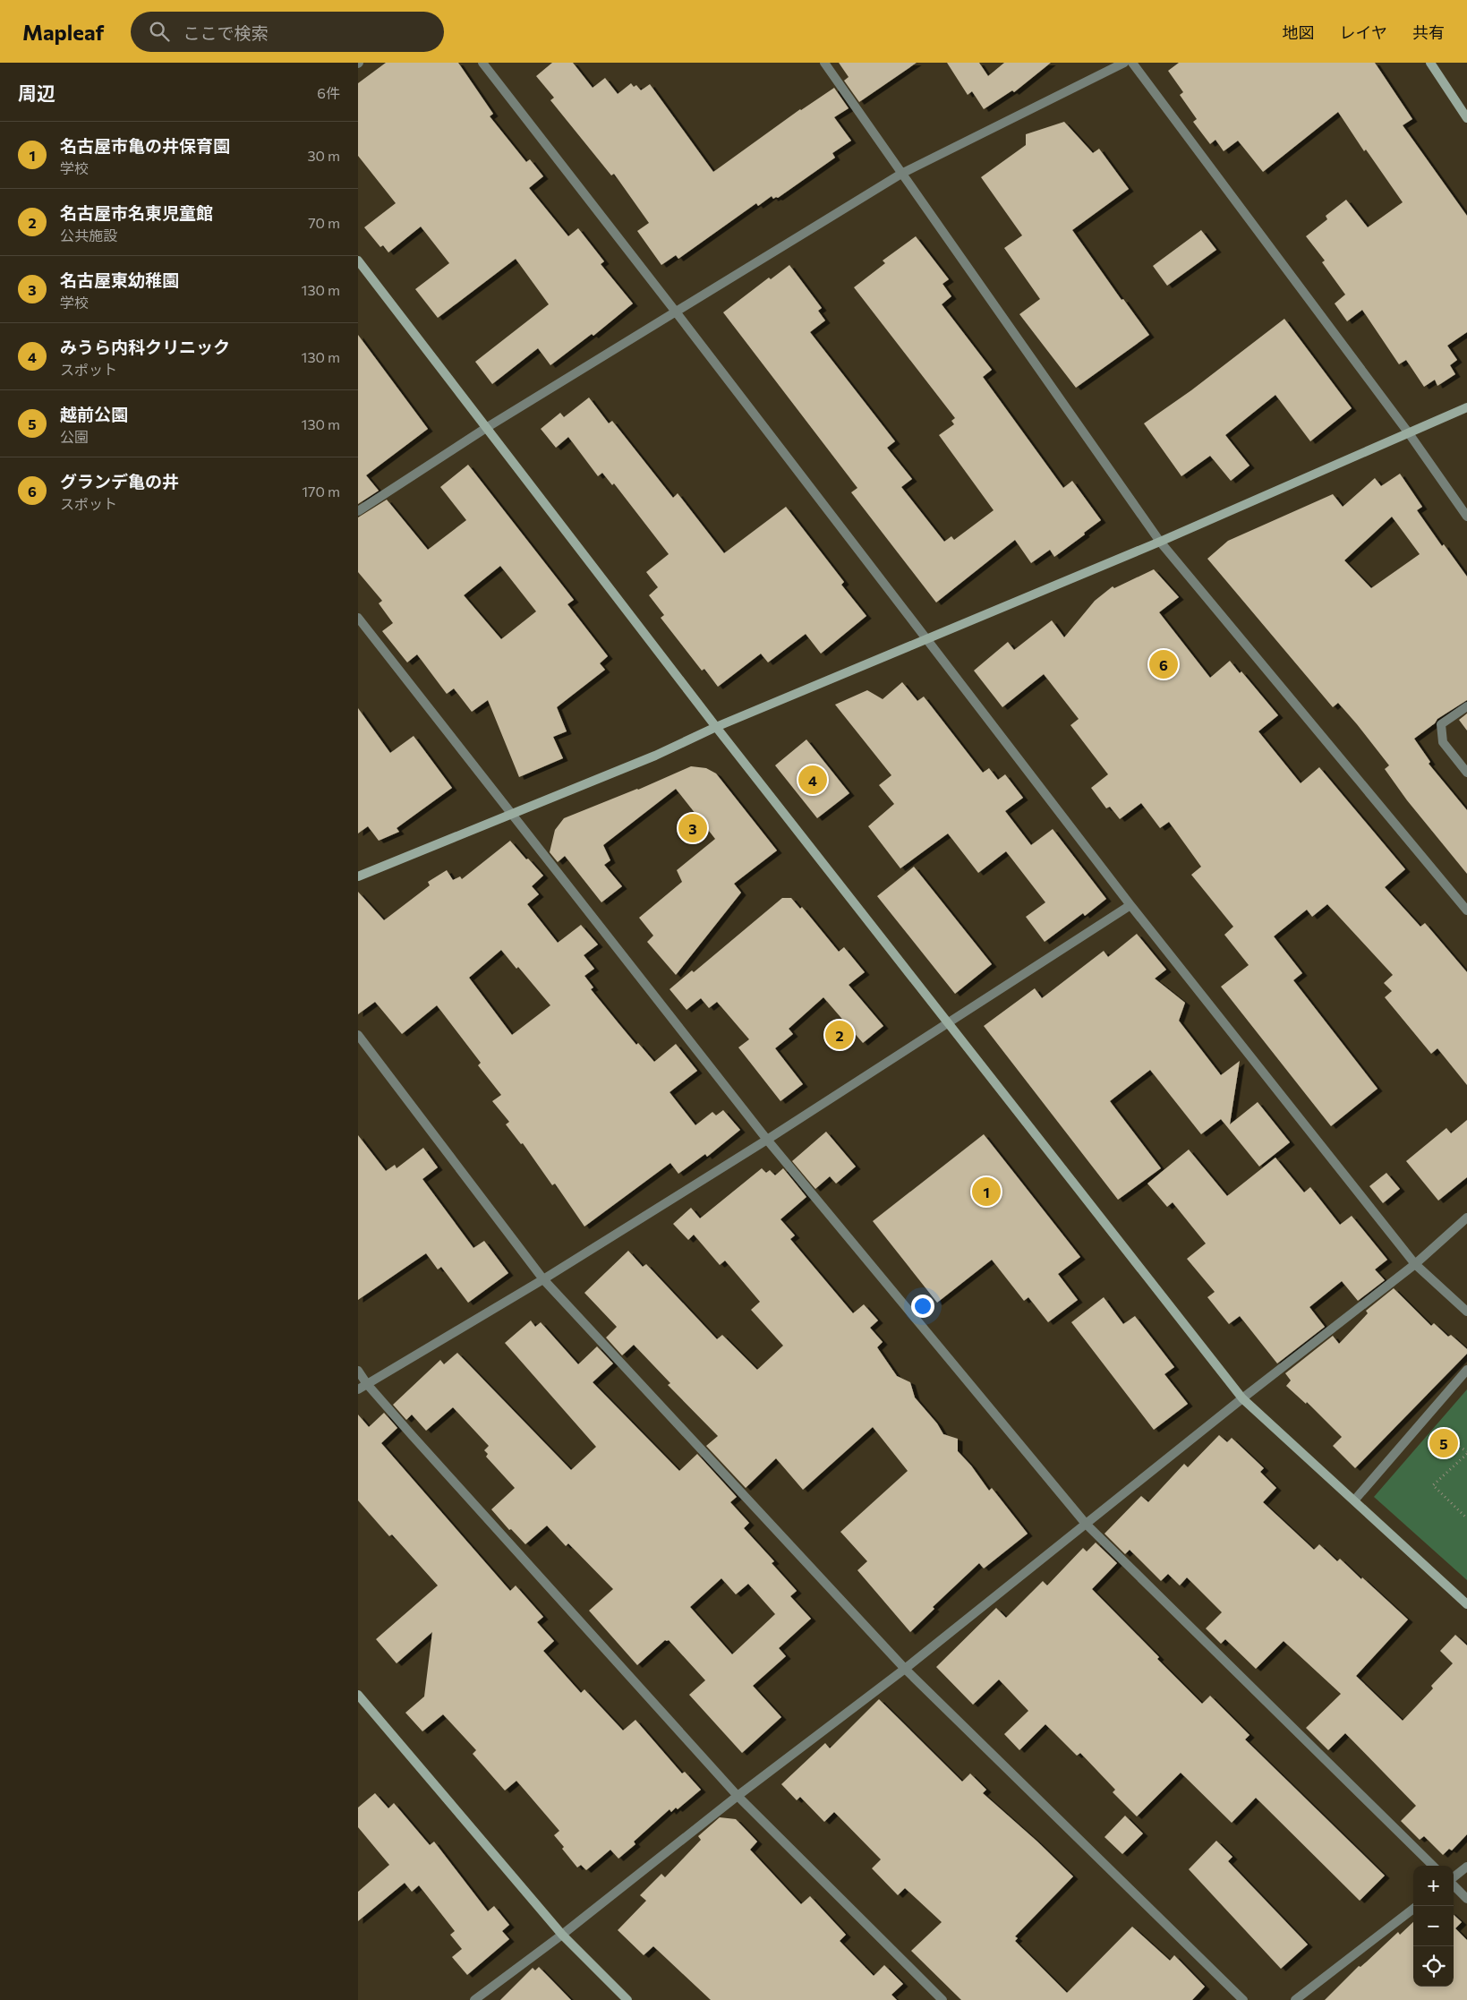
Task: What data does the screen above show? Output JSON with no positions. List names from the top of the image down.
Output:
{
  "page": {
    "header": "Mapleaf",
    "search": "ここで検索",
    "nav": ["地図", "レイヤ", "共有"],
    "heading": ["周辺", "6件"],
    "list": [
      {
        "mark": "1",
        "name": "名古屋市亀の井保育園",
        "note": "学校",
        "value": "30 m"
      },
      {
        "mark": "2",
        "name": "名古屋市名東児童館",
        "note": "公共施設",
        "value": "70 m"
      },
      {
        "mark": "3",
        "name": "名古屋東幼稚園",
        "note": "学校",
        "value": "130 m"
      },
      {
        "mark": "4",
        "name": "みうら内科クリニック",
        "note": "スポット",
        "value": "130 m"
      },
      {
        "mark": "5",
        "name": "越前公園",
        "note": "公園",
        "value": "130 m"
      },
      {
        "mark": "6",
        "name": "グランデ亀の井",
        "note": "スポット",
        "value": "170 m"
      }
    ],
    "pins": [
      "6",
      "4",
      "3",
      "2",
      "1",
      "5"
    ],
    "map_buttons": ["+", "−"]
  }
}
